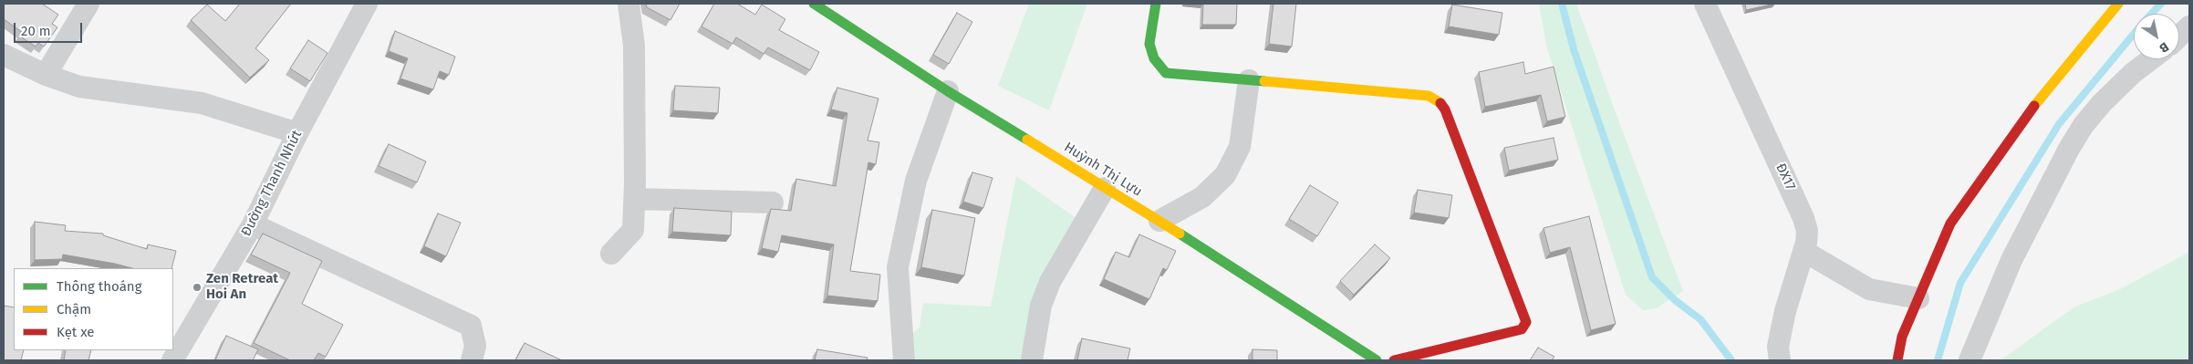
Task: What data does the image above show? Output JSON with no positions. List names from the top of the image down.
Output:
{
  "streets": {
    "street": ["Huỳnh Thị Lựu", "ĐX17", "Đường Thanh Nhứt"]
  },
  "places": ["Zen Retreat Hoi An"],
  "legend": ["Thông thoáng", "Chậm", "Kẹt xe"],
  "scale_bar": "20 m",
  "north": "bottom right"
}
